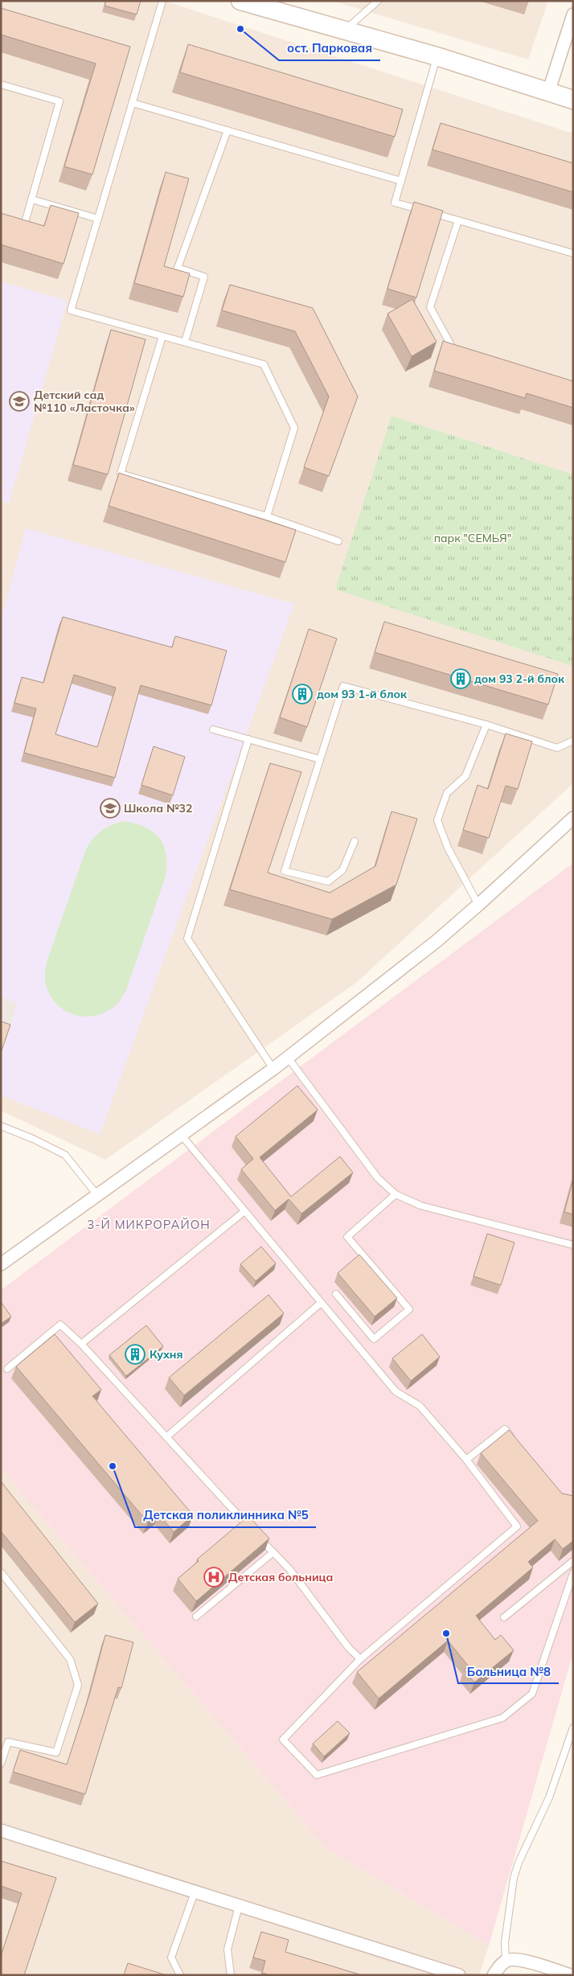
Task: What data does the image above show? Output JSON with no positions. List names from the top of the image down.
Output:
{
  "districts": ["3-Й МИКРОРАЙОН"],
  "parks": ["парк \"СЕМЬЯ\""],
  "places": {
    "other": ["ост. Парковая", "Детская поликлинника №5", "Больница №8"],
    "school or university": ["Детский сад №110 «Ласточка»", "Школа №32"],
    "building": ["дом 93 2-й блок", "дом 93 1-й блок", "Кухня"],
    "hospital": ["Детская больница"]
  }
}
